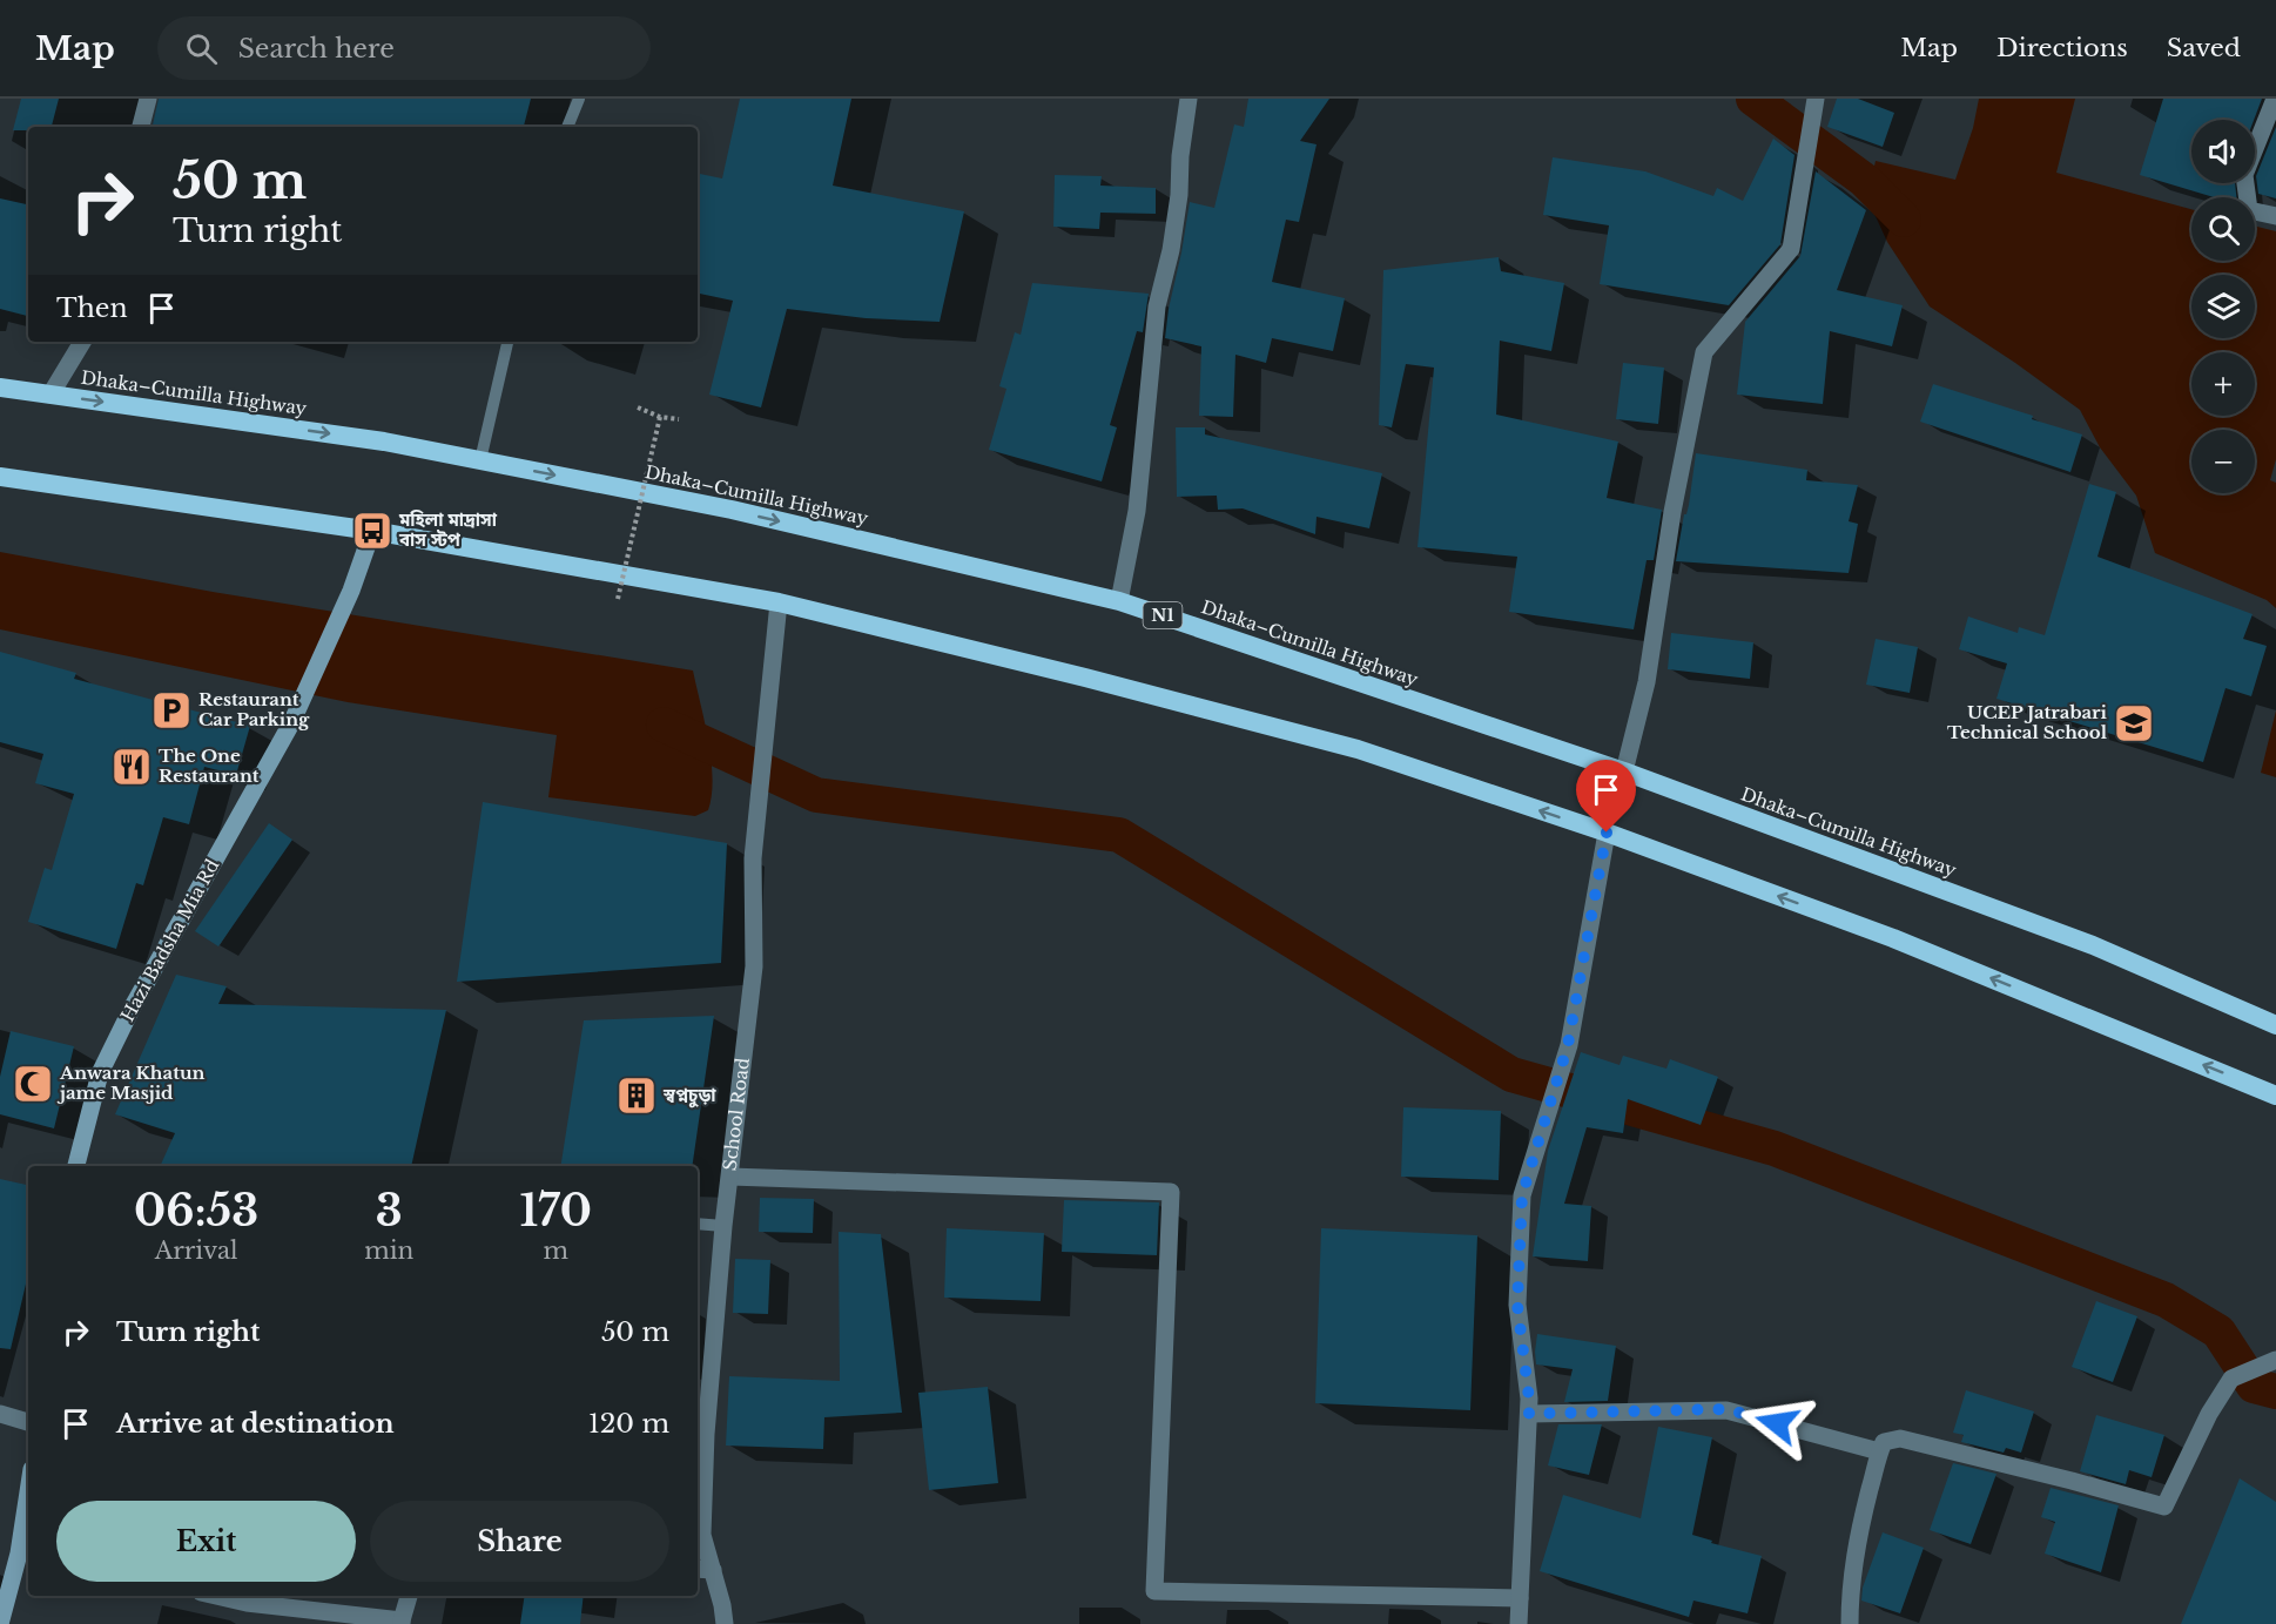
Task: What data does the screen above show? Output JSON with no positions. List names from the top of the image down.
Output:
{
  "streets": {
    "highway": ["Dhaka–Cumilla Highway", "N1"],
    "main road": ["Hazi Badsha Mia Rd"],
    "street": ["School Road"]
  },
  "places": {
    "bus stop": ["মহিলা মাদ্রাসা বাস স্টপ"],
    "parking": ["Restaurant Car Parking"],
    "school or university": ["UCEP Jatrabari Technical School"],
    "restaurant": ["The One Restaurant"],
    "mosque": ["Anwara Khatun jame Masjid"],
    "building": ["স্বপ্নচুড়া"]
  },
  "page": {
    "header": "Map",
    "search": "Search here",
    "nav": ["Map", "Directions", "Saved"],
    "map_buttons": ["+", "−"],
    "turn": ["50 m", "Turn right"],
    "then": "Then",
    "eta": [
      "06:53",
      "Arrival",
      "3",
      "min",
      "170",
      "m"
    ],
    "list": [
      {
        "name": "Turn right",
        "value": "50 m"
      },
      {
        "name": "Arrive at destination",
        "value": "120 m"
      }
    ],
    "buttons": ["Exit", "Share"]
  }
}
